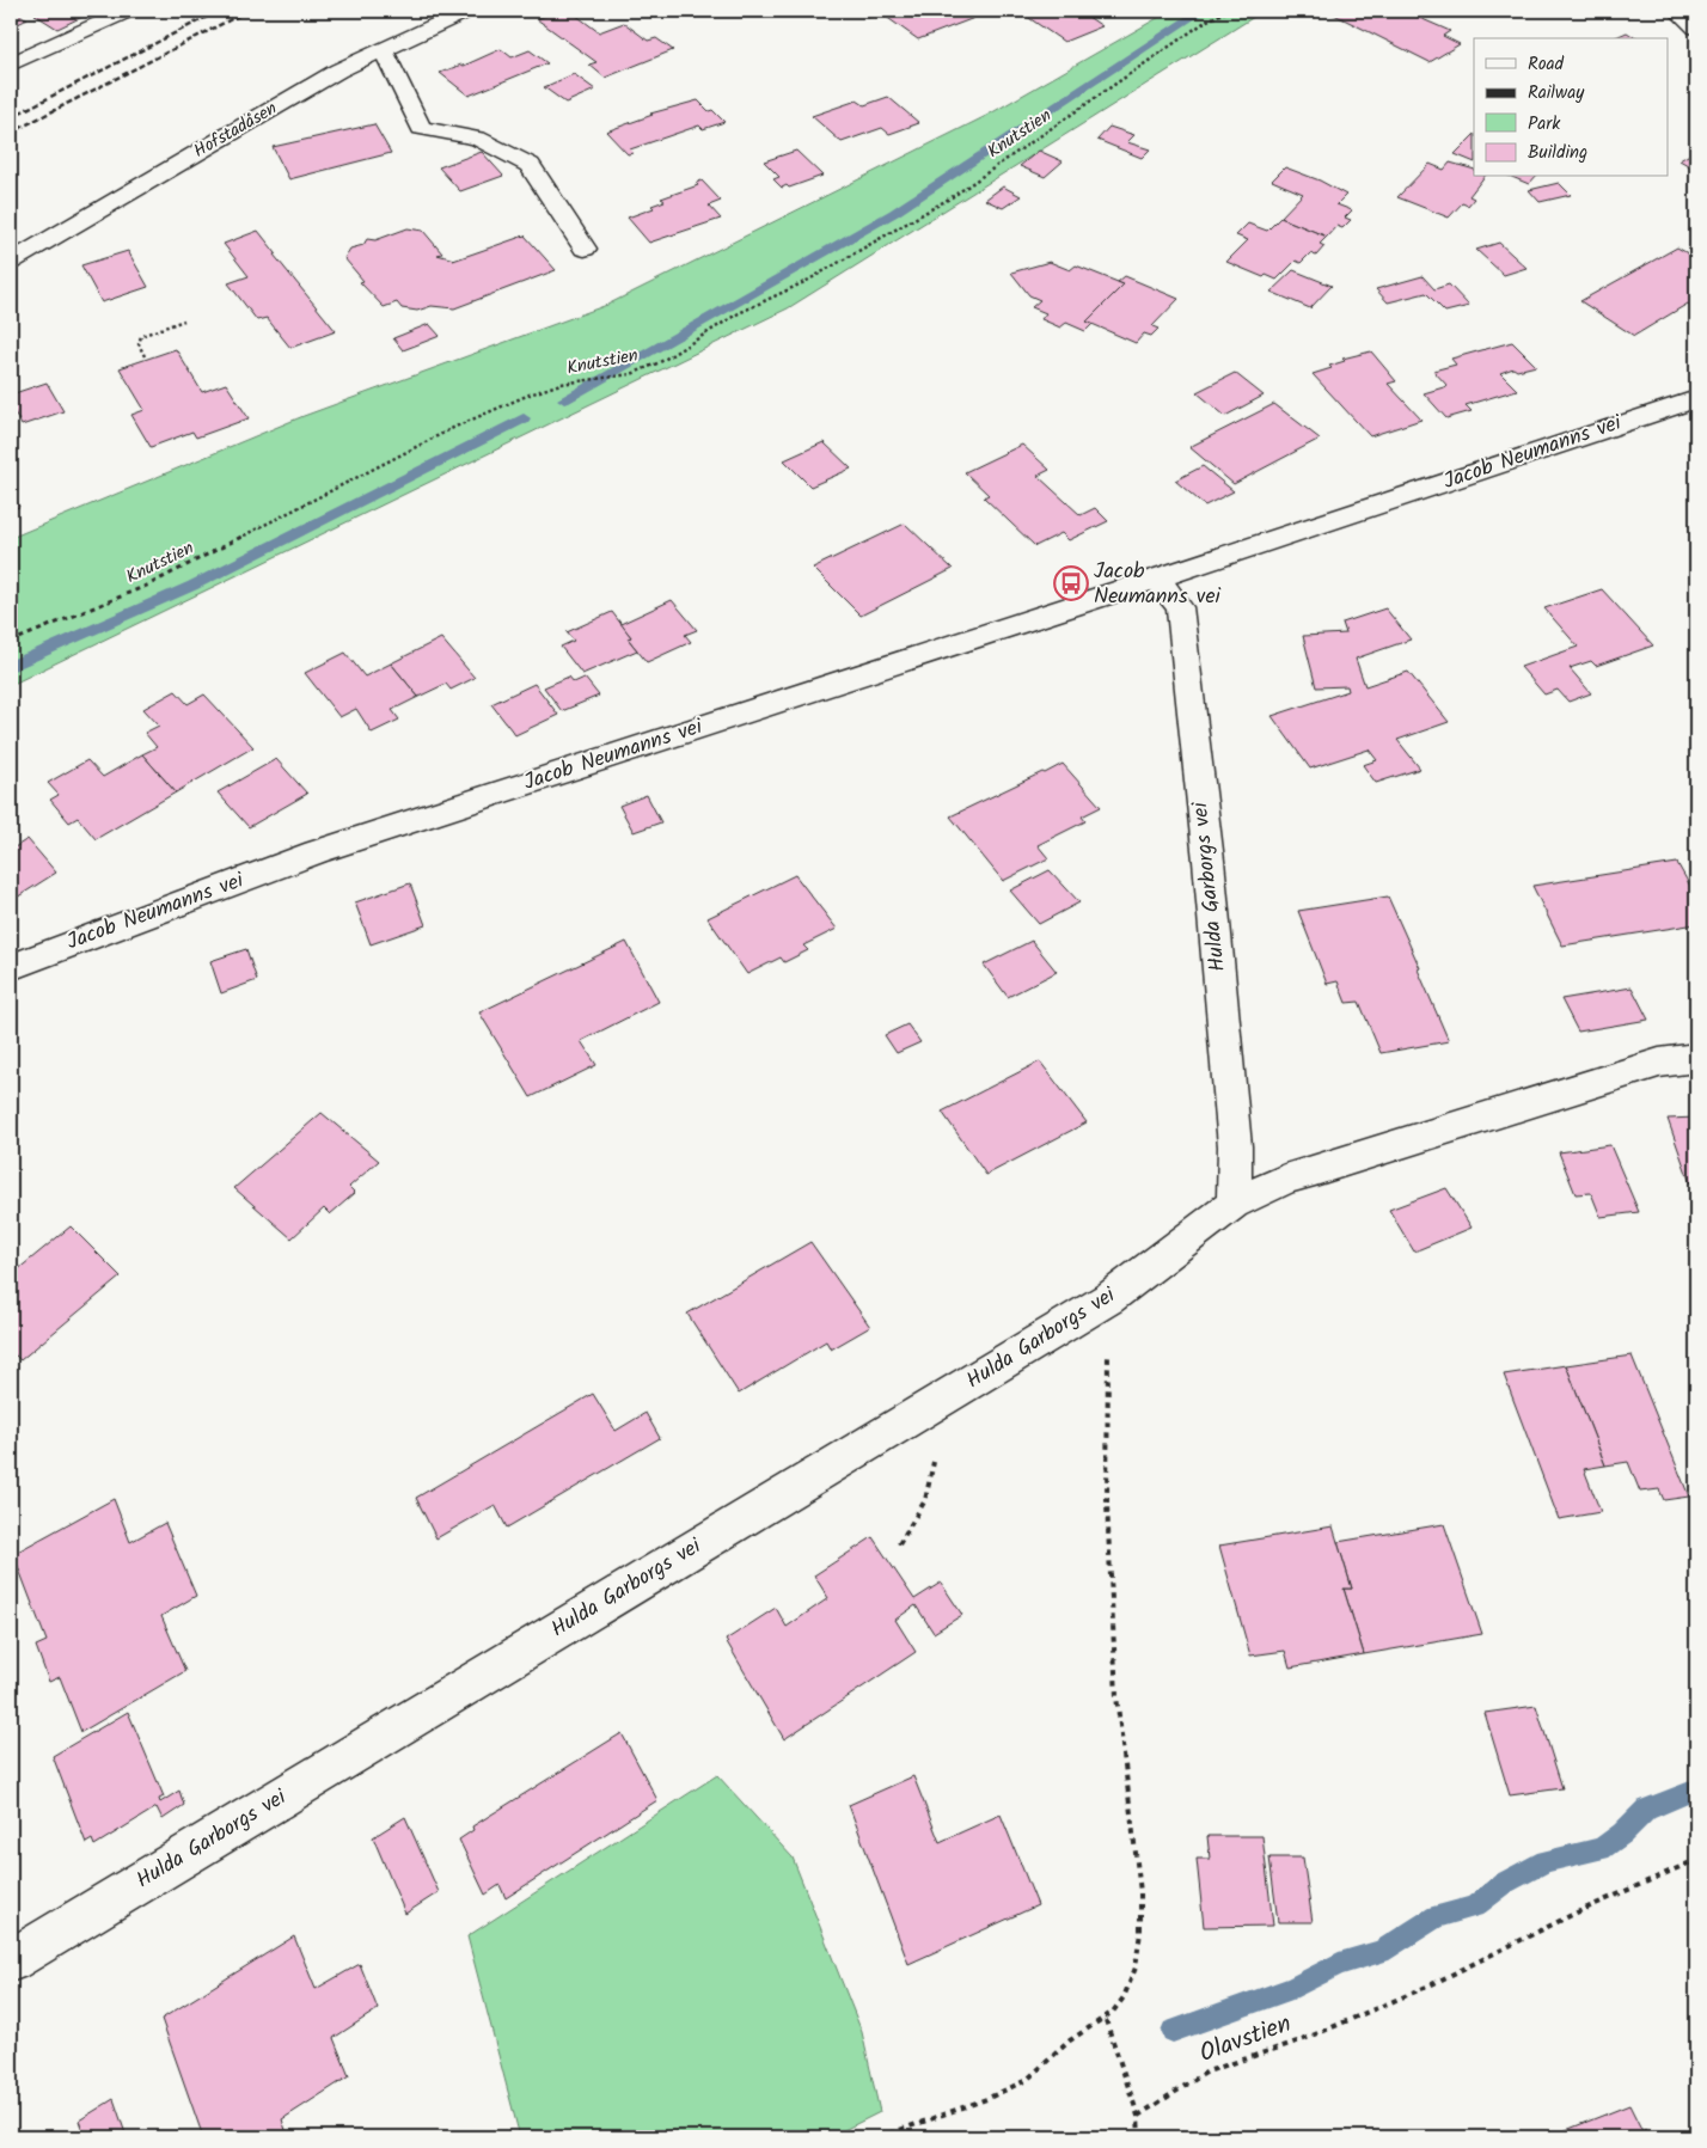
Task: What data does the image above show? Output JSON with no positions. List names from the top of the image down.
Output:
{
  "streets": {
    "street": ["Hofstadåsen", "Jacob Neumanns vei", "Hulda Garborgs vei"],
    "path": ["Knutstien", "Olavstien"]
  },
  "crossings": [
    ["Jacob Neumanns vei", "Hulda Garborgs vei"]
  ],
  "places": {
    "bus stop": ["Jacob Neumanns vei"]
  },
  "legend": [
    "Road",
    "Railway",
    "Park",
    "Building"
  ]
}
